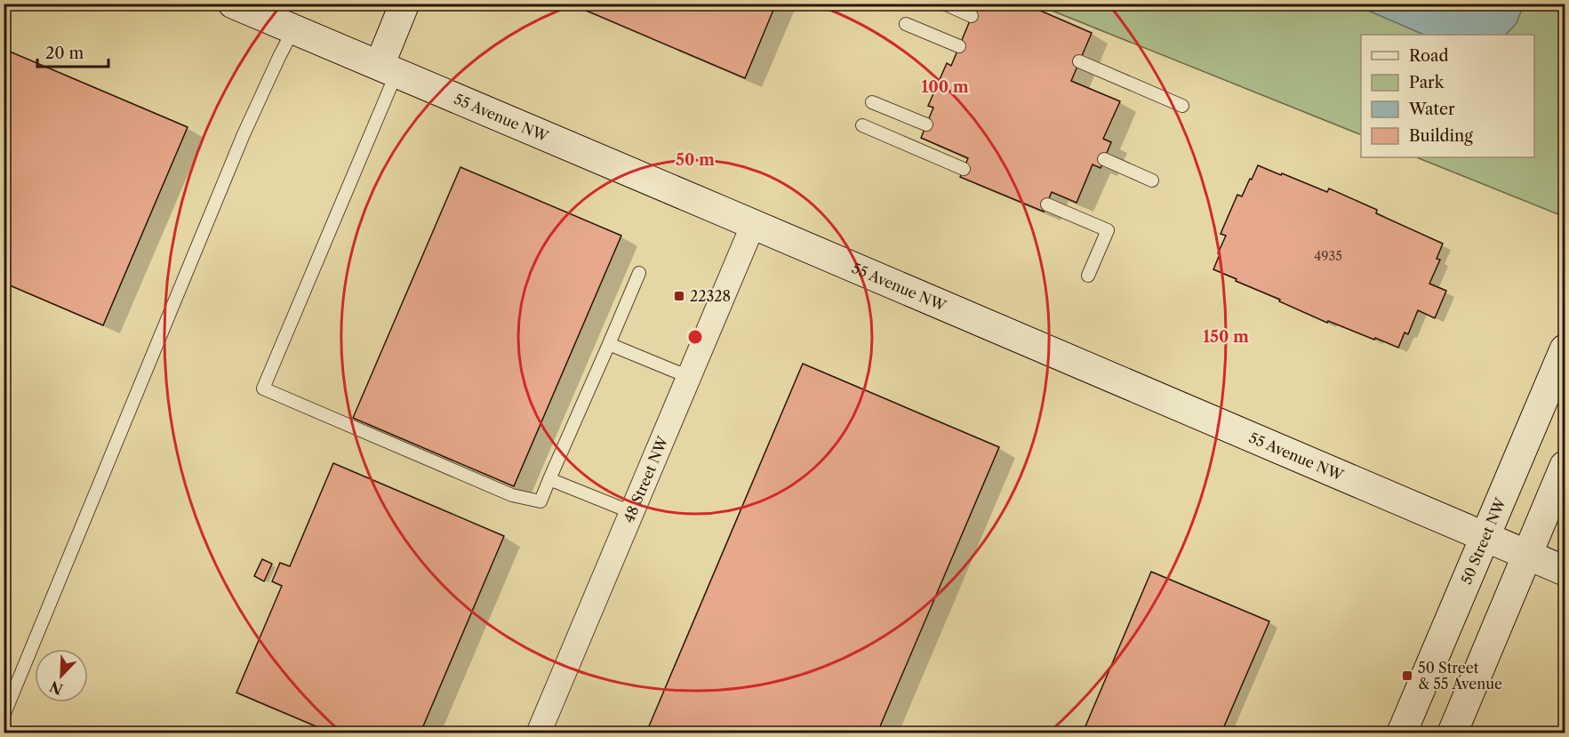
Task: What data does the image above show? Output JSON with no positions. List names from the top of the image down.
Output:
{
  "streets": {
    "street": ["55 Avenue NW", "48 Street NW", "50 Street NW"]
  },
  "crossings": [
    ["55 Avenue NW", "48 Street NW"],
    ["55 Avenue NW", "50 Street NW"]
  ],
  "places": {
    "transit": ["22328", "50 Street & 55 Avenue"]
  },
  "house_numbers": ["4935"],
  "legend": [
    "Road",
    "Park",
    "Water",
    "Building"
  ],
  "scale_bar": "20 m",
  "north": "bottom left",
  "rings": ["100 m", "50 m", "150 m"]
}
